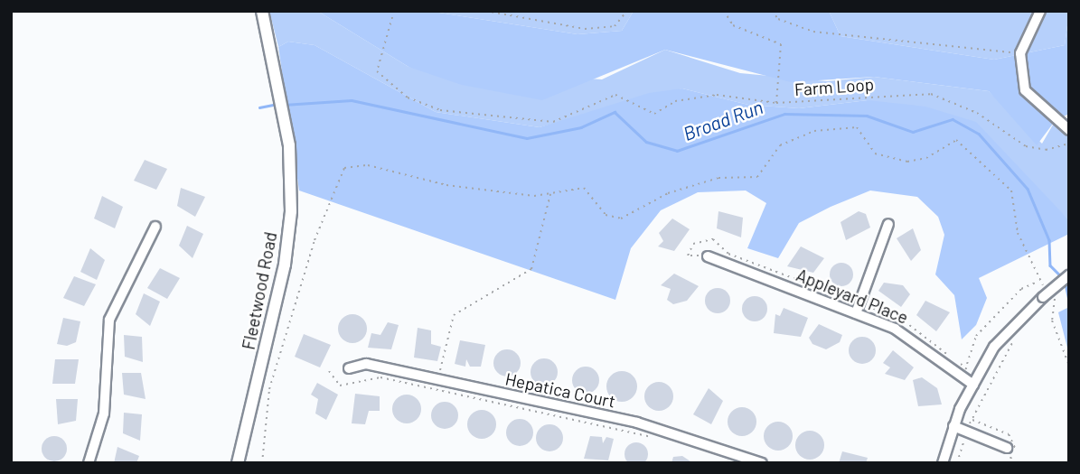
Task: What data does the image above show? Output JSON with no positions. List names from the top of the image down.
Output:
{
  "streets": {
    "main road": ["Fleetwood Road"],
    "street": ["Appleyard Place", "Hepatica Court"],
    "path": ["Farm Loop"]
  },
  "water": ["Broad Run"]
}
